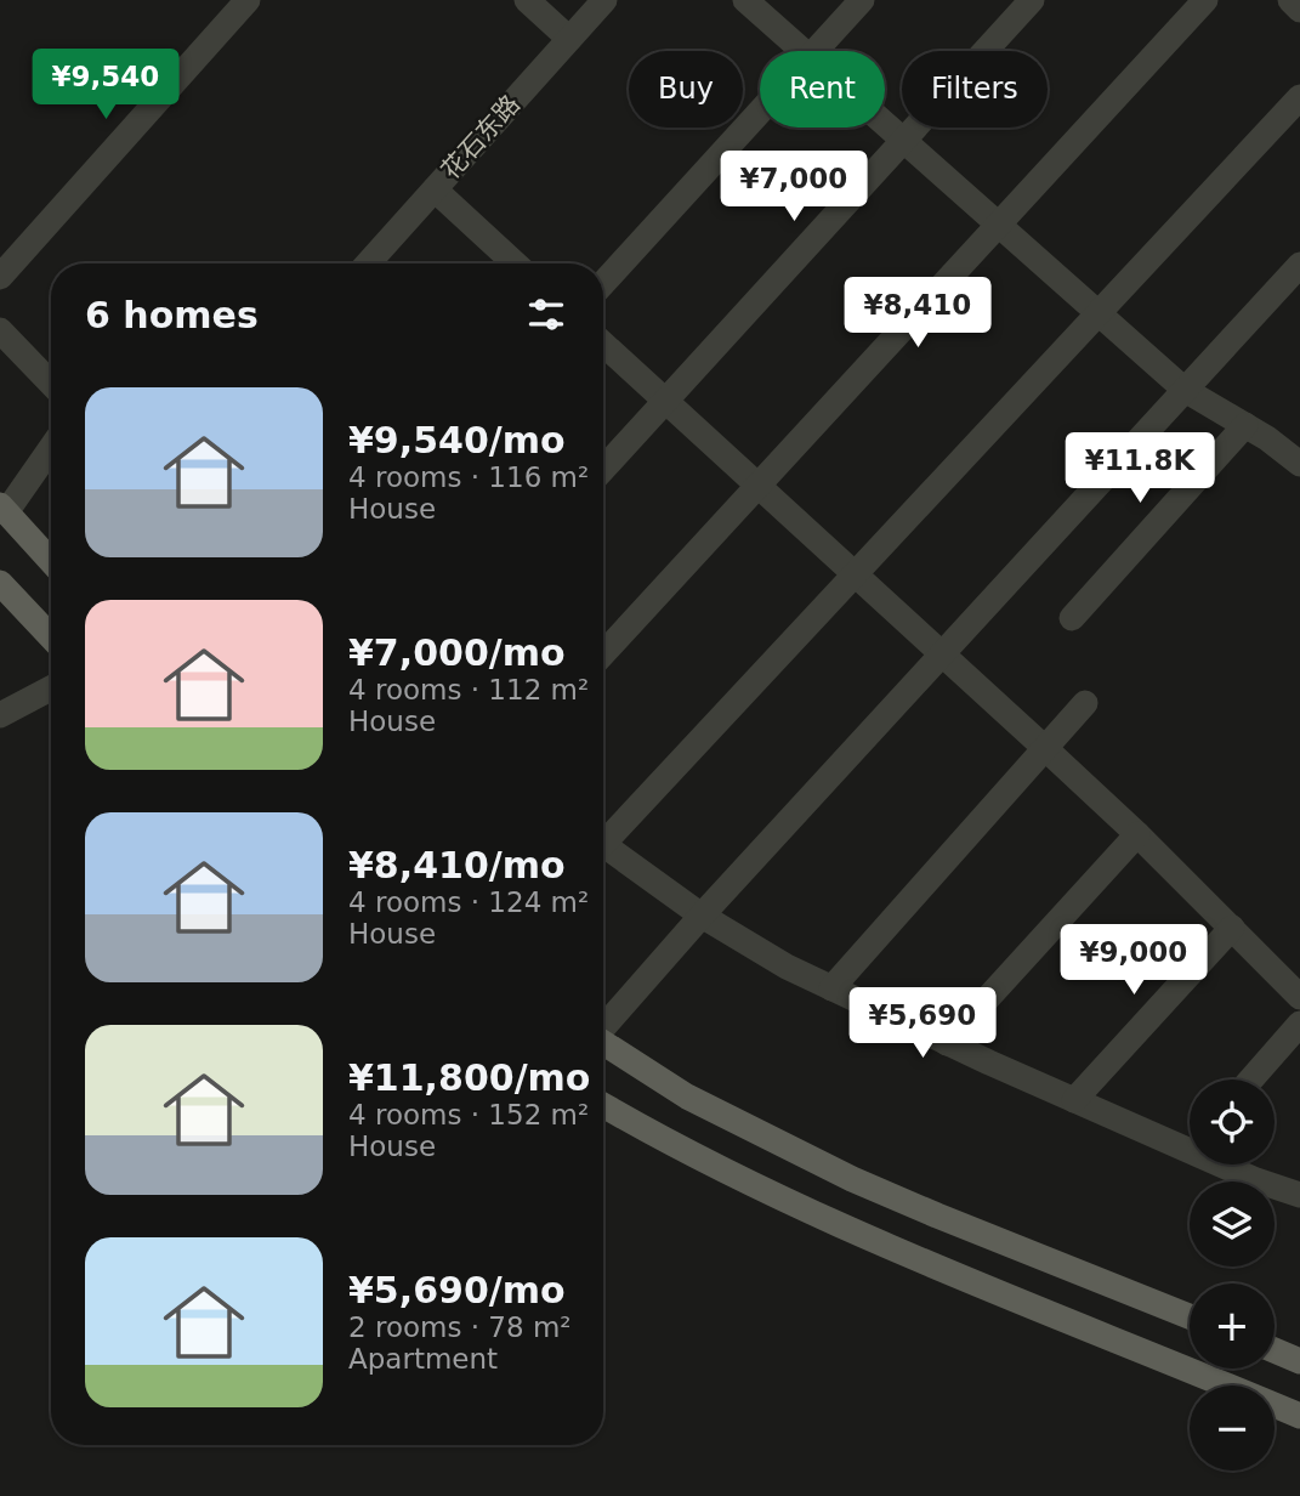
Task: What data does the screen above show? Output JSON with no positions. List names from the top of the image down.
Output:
{
  "streets": {
    "street": ["花石东路"]
  },
  "page": {
    "price": [
      "¥9,540",
      "¥7,000",
      "¥8,410",
      "¥11.8K",
      "¥9,000",
      "¥5,690"
    ],
    "chip": ["Buy", "Rent", "Filters"],
    "heading": "6 homes",
    "list": [
      {
        "name": "¥9,540/mo",
        "note": "4 rooms · 116 m² · House"
      },
      {
        "name": "¥7,000/mo",
        "note": "4 rooms · 112 m² · House"
      },
      {
        "name": "¥8,410/mo",
        "note": "4 rooms · 124 m² · House"
      },
      {
        "name": "¥11,800/mo",
        "note": "4 rooms · 152 m² · House"
      },
      {
        "name": "¥5,690/mo",
        "note": "2 rooms · 78 m² · Apartment"
      }
    ],
    "map_buttons": ["+", "−"]
  }
}
